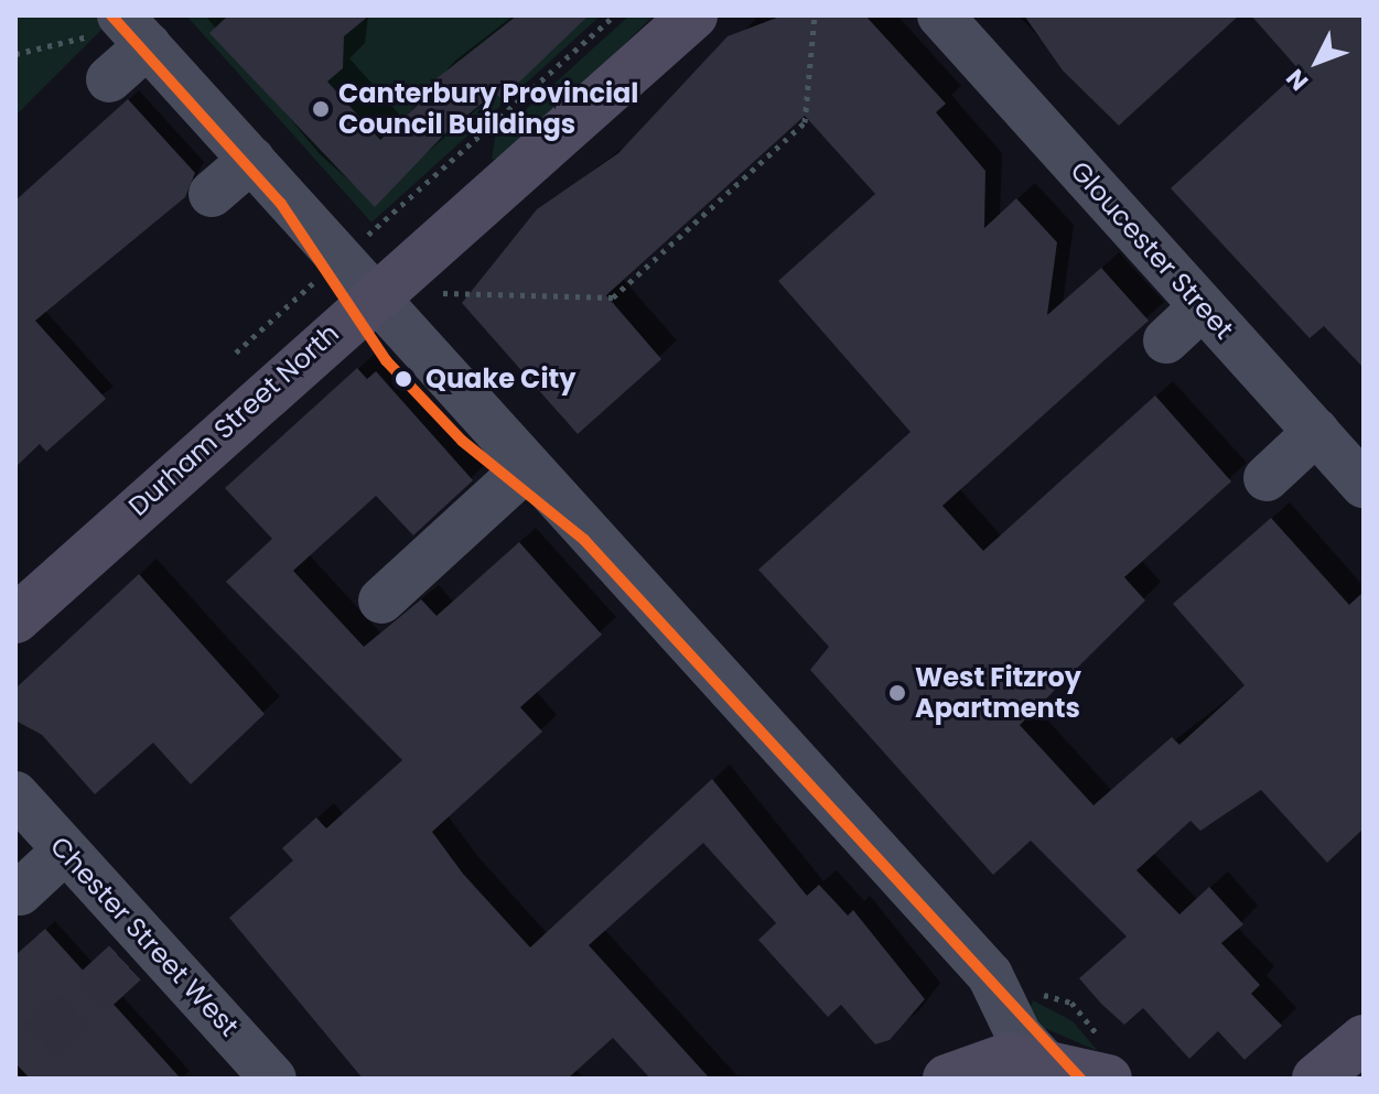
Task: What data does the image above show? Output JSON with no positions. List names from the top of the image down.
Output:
{
  "streets": {
    "main road": ["Durham Street North"],
    "street": ["Gloucester Street", "Chester Street West"]
  },
  "places": ["Canterbury Provincial Council Buildings", "Quake City", "West Fitzroy Apartments"],
  "north": "bottom left"
}
